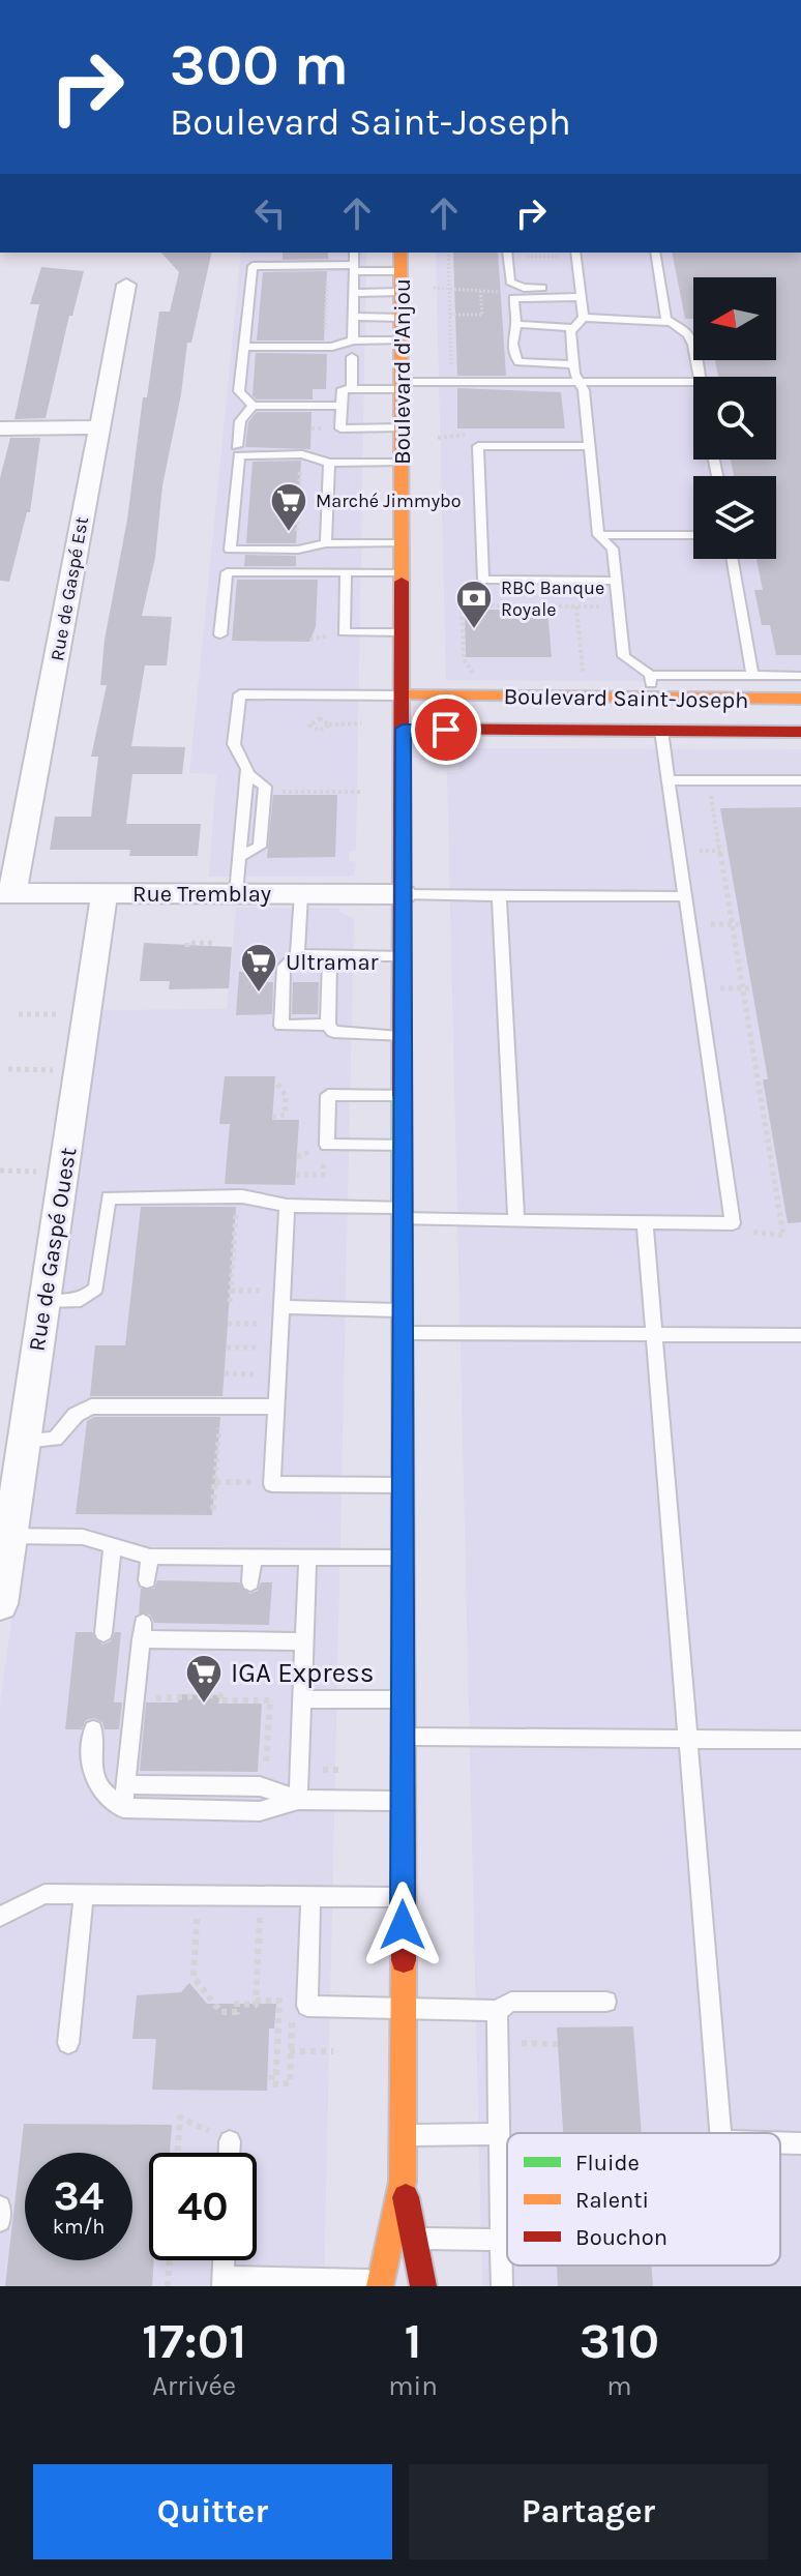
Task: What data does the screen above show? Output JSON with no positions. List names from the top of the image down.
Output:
{
  "streets": {
    "street": [
      "Boulevard d'Anjou",
      "Rue de Gaspé Est",
      "Boulevard Saint-Joseph",
      "Rue Tremblay",
      "Rue de Gaspé Ouest"
    ]
  },
  "crossings": [
    ["Boulevard d'Anjou", "Boulevard Saint-Joseph"],
    ["Boulevard d'Anjou", "Rue Tremblay"],
    ["Rue de Gaspé Est", "Rue Tremblay"],
    ["Rue Tremblay", "Rue de Gaspé Ouest"]
  ],
  "places": {
    "supermarket": ["Marché Jimmybo", "Ultramar", "IGA Express"],
    "bank": ["RBC Banque Royale"]
  },
  "legend": ["Fluide", "Ralenti", "Bouchon"],
  "north": "left",
  "page": {
    "turn": ["300 m", "Boulevard Saint-Joseph"],
    "speed": "34 km/h",
    "limit": "40",
    "eta": [
      "17:01",
      "Arrivée",
      "1",
      "min",
      "310",
      "m"
    ],
    "buttons": ["Quitter", "Partager"]
  }
}
